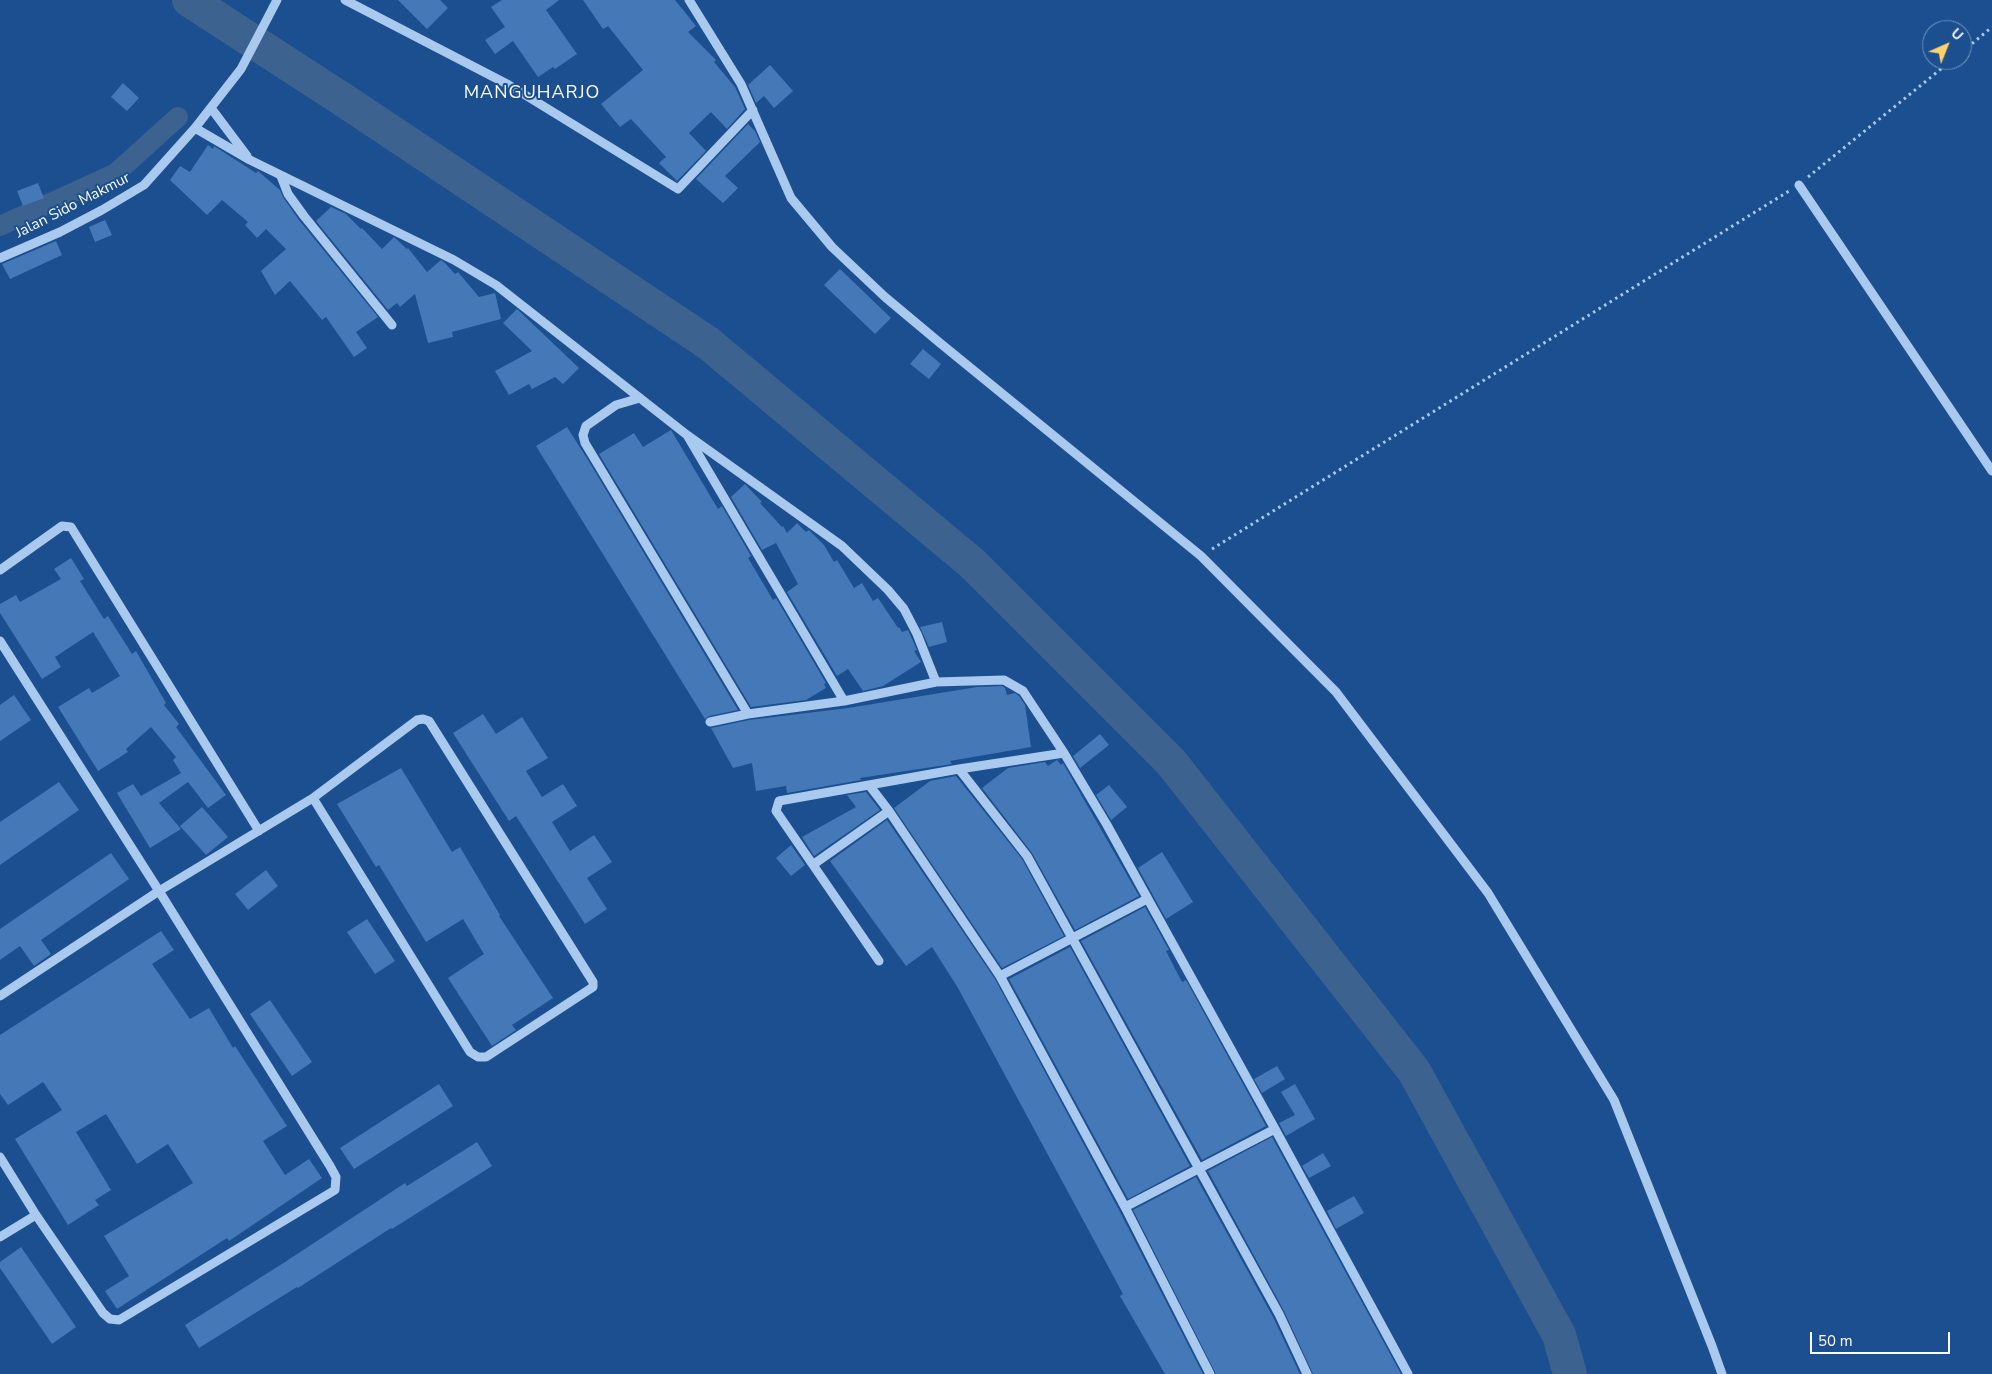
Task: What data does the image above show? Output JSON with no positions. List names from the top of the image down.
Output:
{
  "streets": {
    "street": ["Jalan Sido Makmur"]
  },
  "districts": ["MANGUHARJO"],
  "scale_bar": "50 m",
  "north": "top right"
}
